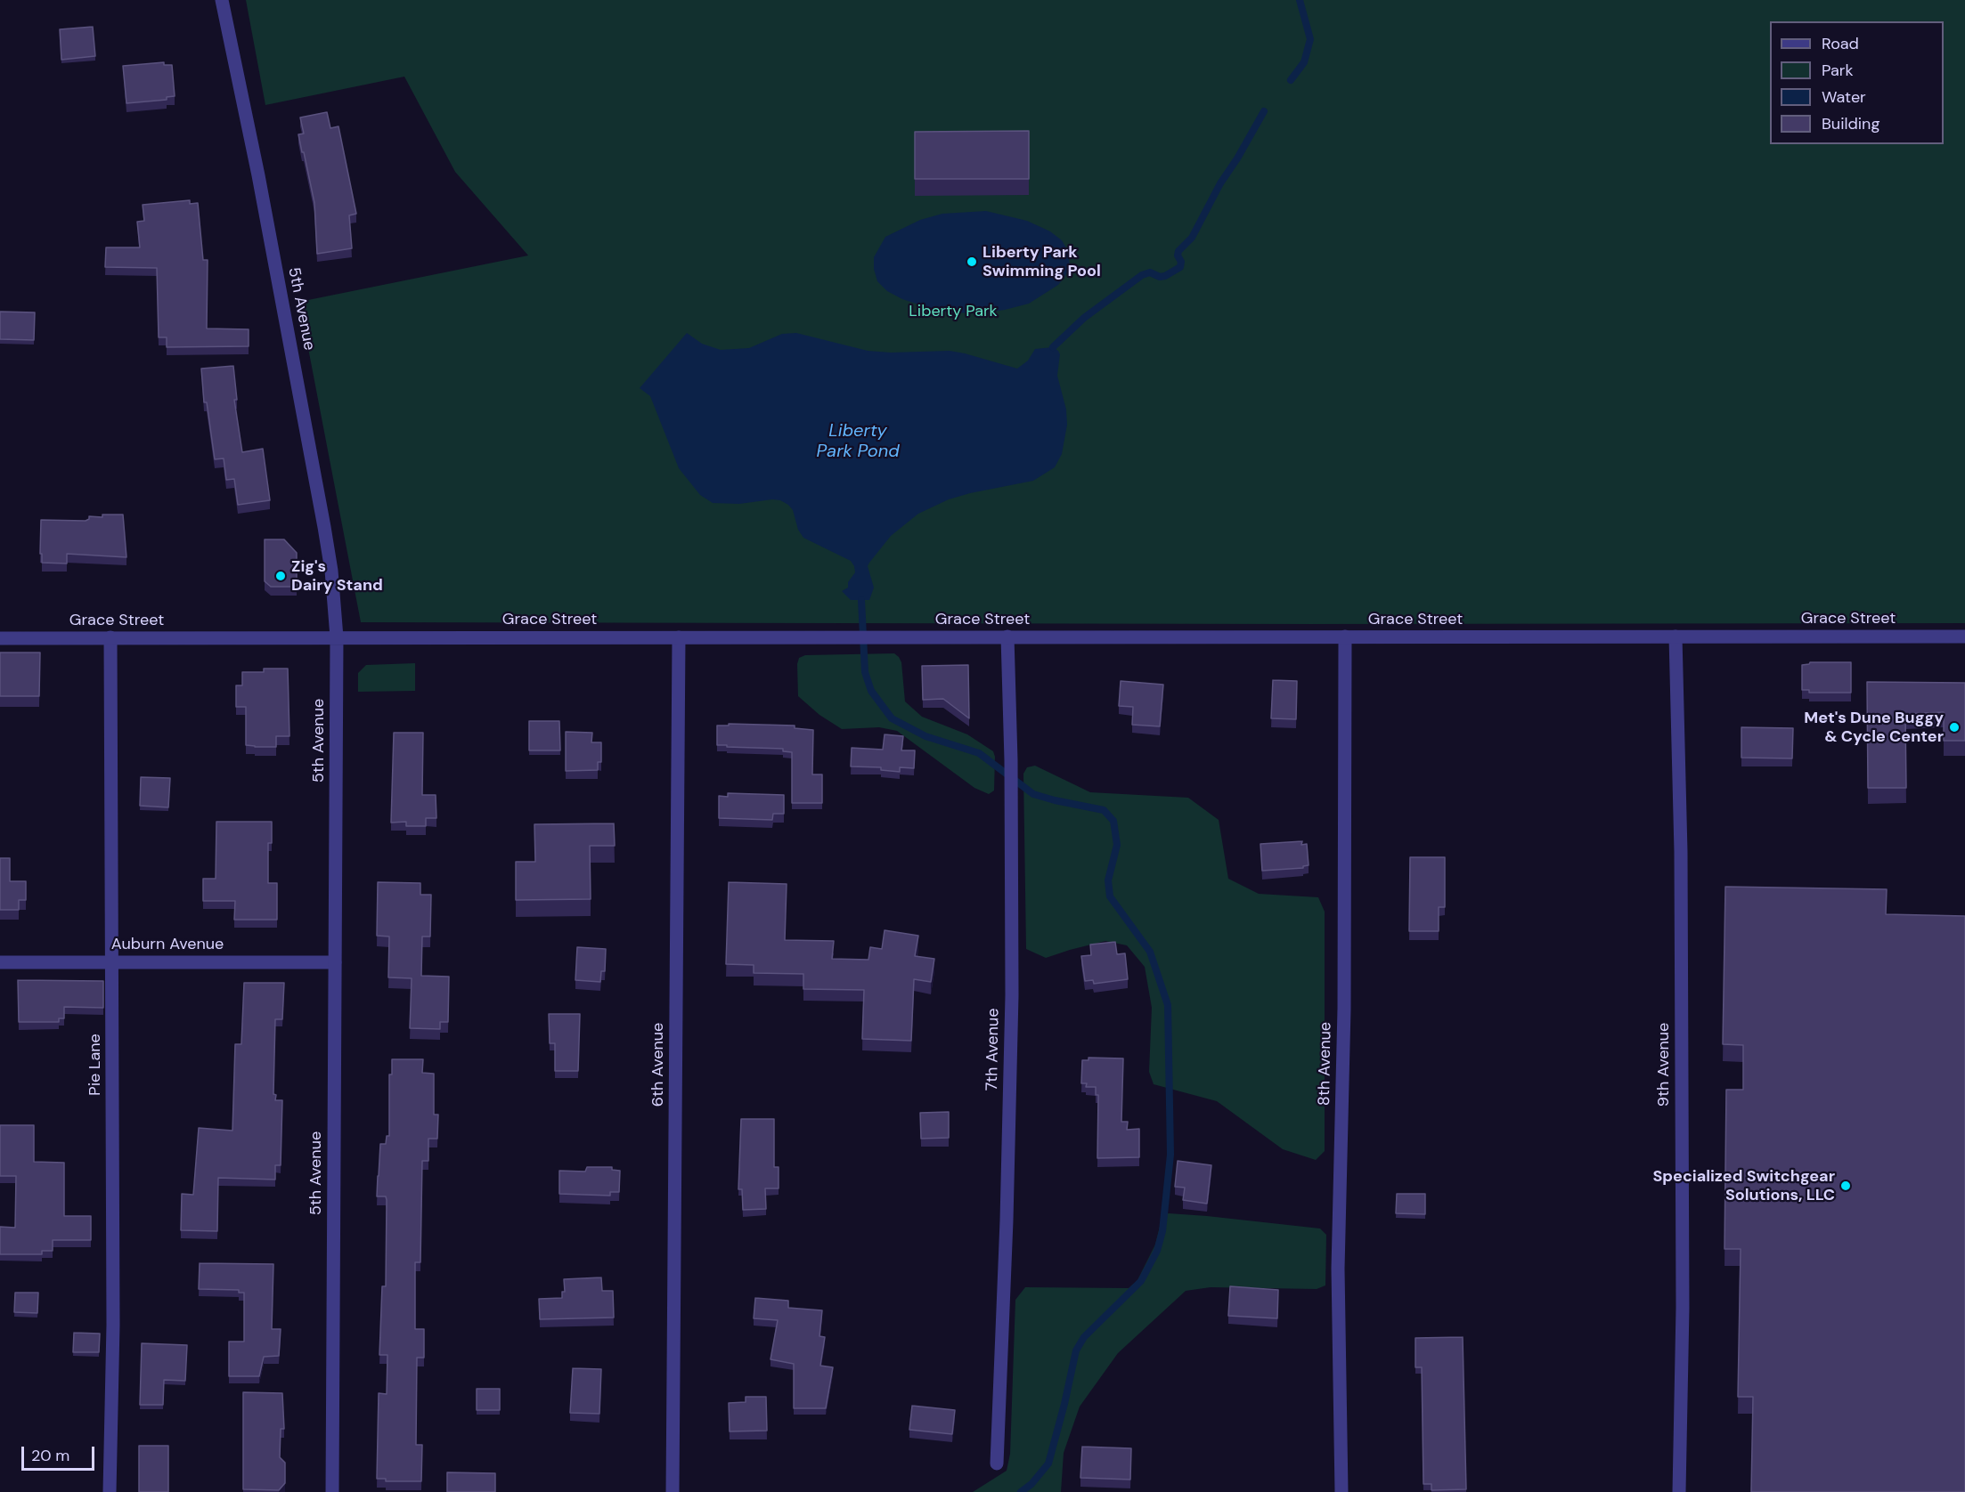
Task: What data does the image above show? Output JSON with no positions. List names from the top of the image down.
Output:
{
  "streets": {
    "street": [
      "5th Avenue",
      "Grace Street",
      "Auburn Avenue",
      "7th Avenue",
      "8th Avenue",
      "Pie Lane",
      "6th Avenue",
      "9th Avenue"
    ]
  },
  "crossings": [
    ["5th Avenue", "Grace Street"],
    ["5th Avenue", "Auburn Avenue"],
    ["Grace Street", "7th Avenue"],
    ["Grace Street", "8th Avenue"],
    ["Grace Street", "Pie Lane"],
    ["Grace Street", "6th Avenue"],
    ["Grace Street", "9th Avenue"],
    ["Auburn Avenue", "Pie Lane"]
  ],
  "water": ["Liberty Park Pond"],
  "parks": ["Liberty Park"],
  "places": [
    "Liberty Park Swimming Pool",
    "Zig's Dairy Stand",
    "Met's Dune Buggy & Cycle Center",
    "Specialized Switchgear Solutions, LLC"
  ],
  "legend": [
    "Road",
    "Park",
    "Water",
    "Building"
  ],
  "scale_bar": "20 m"
}
